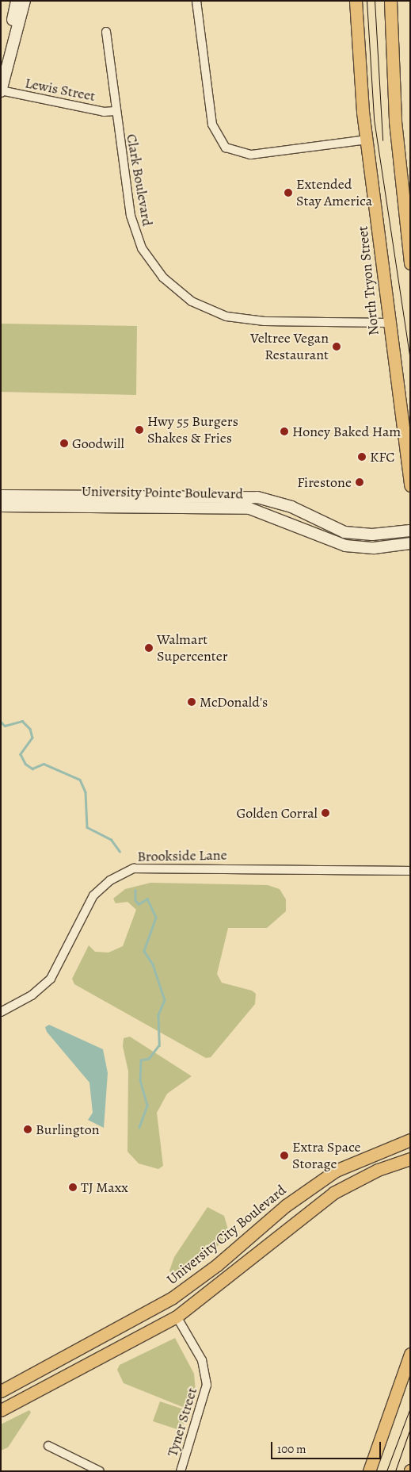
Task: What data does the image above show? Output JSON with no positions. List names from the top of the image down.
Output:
{
  "streets": {
    "main road": ["North Tryon Street", "University City Boulevard"],
    "street": [
      "Lewis Street",
      "Clark Boulevard",
      "University Pointe Boulevard",
      "Brookside Lane",
      "Tyner Street"
    ]
  },
  "crossings": [
    ["Lewis Street", "Clark Boulevard"],
    ["Clark Boulevard", "North Tryon Street"]
  ],
  "places": [
    "Extended Stay America",
    "Veltree Vegan Restaurant",
    "Hwy 55 Burgers Shakes & Fries",
    "Honey Baked Ham",
    "Goodwill",
    "KFC",
    "Firestone",
    "Walmart Supercenter",
    "McDonald's",
    "Golden Corral",
    "Burlington",
    "Extra Space Storage",
    "TJ Maxx"
  ],
  "scale_bar": "100 m"
}
